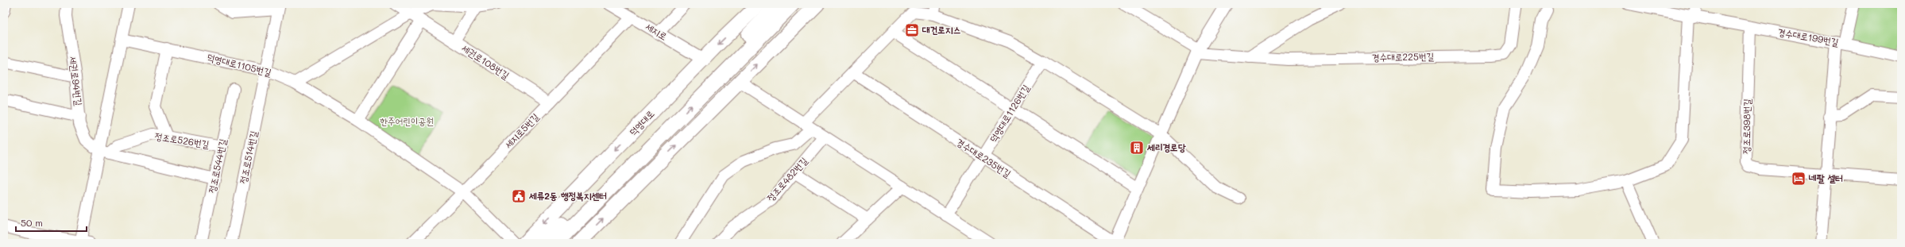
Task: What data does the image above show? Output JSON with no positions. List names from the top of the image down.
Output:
{
  "streets": {
    "main road": ["덕영대로"],
    "street": [
      "세지로",
      "경수대로199번길",
      "경수대로225번길",
      "세권로108번길",
      "덕영대로1105번길",
      "세권로94번길",
      "덕영대로1126번길",
      "정조로398번길",
      "세지로5번길",
      "정조로526번길",
      "정조로514번길",
      "경수대로235번길",
      "정조로544번길",
      "정조로482번길"
    ]
  },
  "crossings": [
    ["세지로", "덕영대로"],
    ["세지로", "세지로5번길"],
    ["경수대로199번길", "정조로398번길"],
    ["경수대로225번길", "경수대로235번길"],
    ["세권로108번길", "세지로5번길"],
    ["덕영대로1105번길", "세지로5번길"],
    ["덕영대로1105번길", "정조로514번길"],
    ["세권로94번길", "정조로526번길"],
    ["덕영대로1126번길", "경수대로235번길"],
    ["정조로526번길", "정조로544번길"]
  ],
  "parks": ["한주어린이공원"],
  "places": {
    "office": ["대건로지스"],
    "building": ["세리경로당"],
    "hotel": ["네팔 셀터"],
    "public building": ["세류2동 행정복지센터"]
  },
  "scale_bar": "50 m"
}
